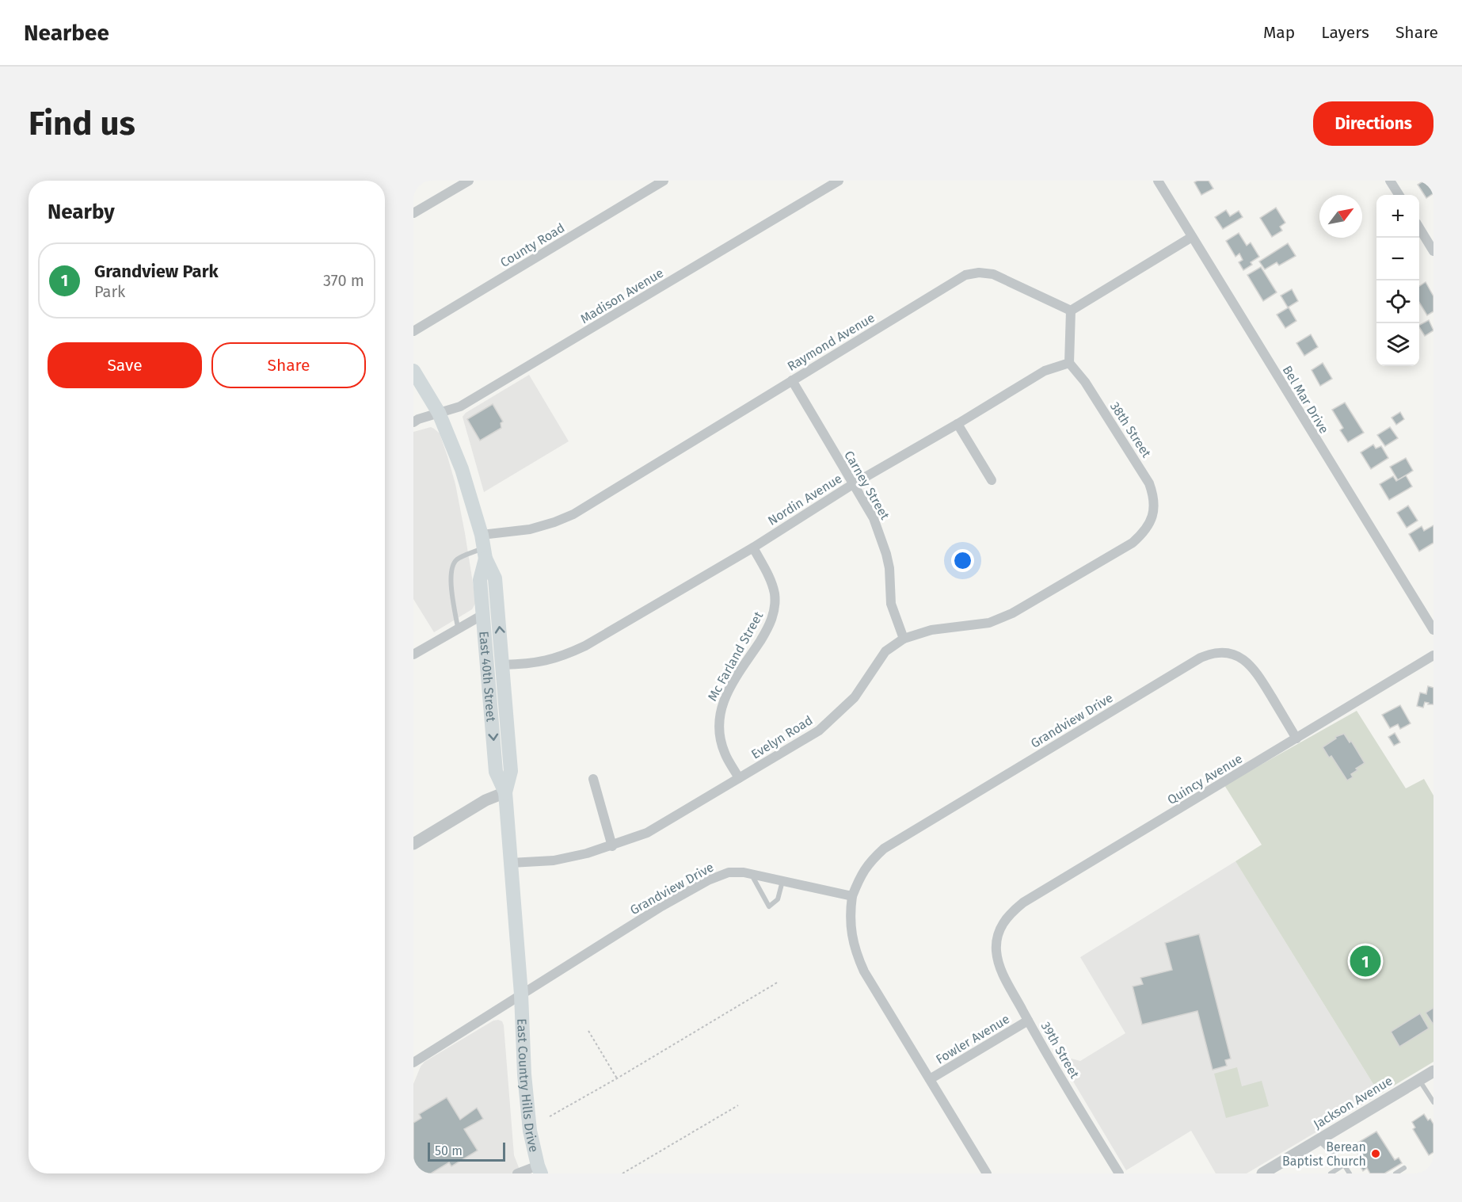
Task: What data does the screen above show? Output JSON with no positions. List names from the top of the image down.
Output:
{
  "streets": {
    "main road": ["East 40th Street", "East Country Hills Drive"],
    "street": [
      "County Road",
      "Madison Avenue",
      "Raymond Avenue",
      "Bel Mar Drive",
      "38th Street",
      "Carney Street",
      "Nordin Avenue",
      "Mc Farland Street",
      "Grandview Drive",
      "Evelyn Road",
      "Quincy Avenue",
      "Fowler Avenue",
      "39th Street",
      "Jackson Avenue"
    ]
  },
  "crossings": [
    ["Madison Avenue", "East 40th Street"],
    ["Raymond Avenue", "Carney Street"],
    ["Raymond Avenue", "East 40th Street"],
    ["38th Street", "Nordin Avenue"],
    ["38th Street", "Evelyn Road"],
    ["Carney Street", "Nordin Avenue"],
    ["Carney Street", "Evelyn Road"],
    ["Nordin Avenue", "Mc Farland Street"],
    ["Nordin Avenue", "East 40th Street"],
    ["Mc Farland Street", "Evelyn Road"],
    ["East 40th Street", "Grandview Drive"],
    ["East 40th Street", "Evelyn Road"],
    ["East 40th Street", "East Country Hills Drive"],
    ["Grandview Drive", "Quincy Avenue"],
    ["Grandview Drive", "Fowler Avenue"],
    ["Grandview Drive", "East Country Hills Drive"],
    ["Quincy Avenue", "39th Street"],
    ["Fowler Avenue", "39th Street"]
  ],
  "places": ["Berean Baptist Church"],
  "scale_bar": "50 m",
  "north": "top right",
  "page": {
    "header": "Nearbee",
    "nav": ["Map", "Layers", "Share"],
    "buttons": [
      "Directions",
      ["Save", "Share"]
    ],
    "title": "Find us",
    "heading": "Nearby",
    "map_buttons": ["+", "−"],
    "list": [
      {
        "mark": "1",
        "name": "Grandview Park",
        "note": "Park",
        "value": "370 m"
      }
    ],
    "pins": "1",
    "scale": "50 m"
  }
}
